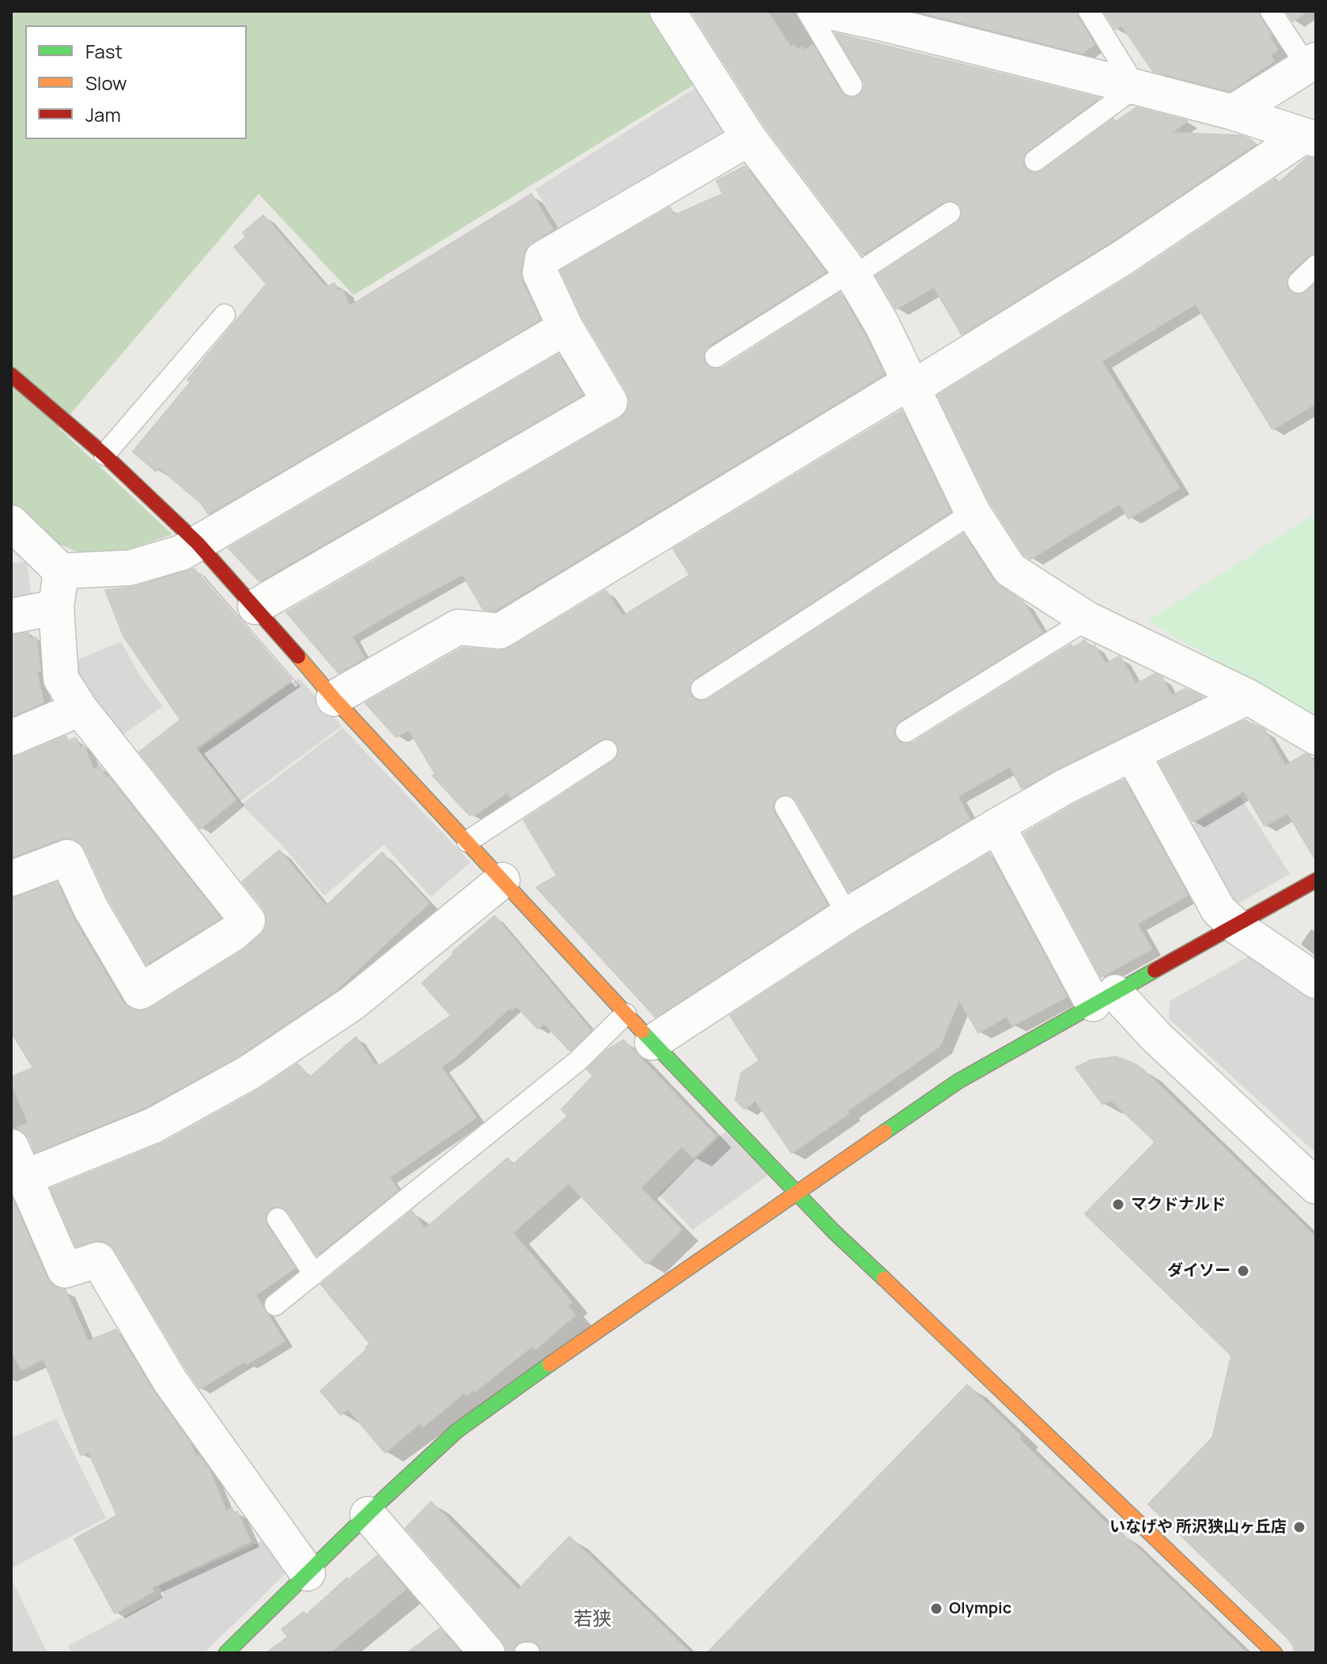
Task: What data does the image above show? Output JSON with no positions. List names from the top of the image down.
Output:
{
  "districts": ["若狭"],
  "places": [
    "マクドナルド",
    "ダイソー",
    "いなげや 所沢狭山ヶ丘店",
    "Olympic"
  ],
  "legend": ["Fast", "Slow", "Jam"]
}
